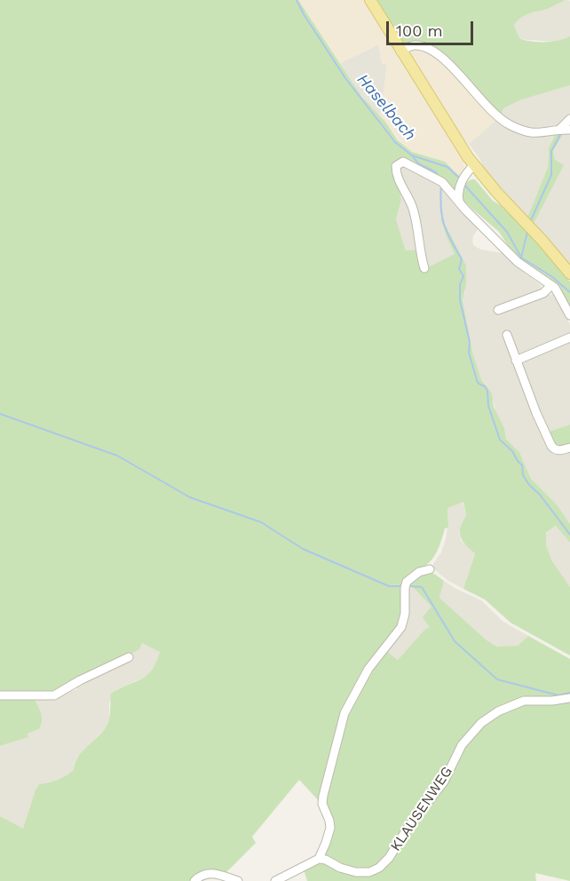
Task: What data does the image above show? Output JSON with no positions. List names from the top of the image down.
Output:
{
  "streets": {
    "street": ["KLAUSENWEG"]
  },
  "water": ["Haselbach"],
  "scale_bar": "100 m"
}
